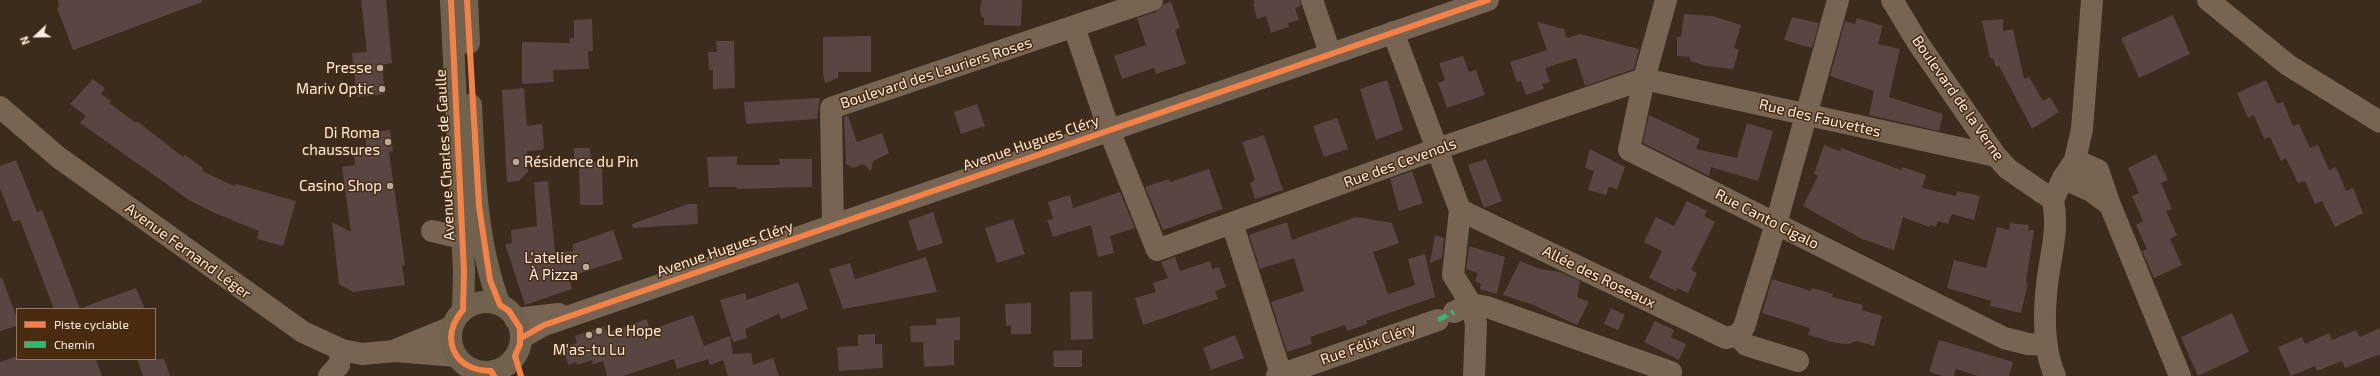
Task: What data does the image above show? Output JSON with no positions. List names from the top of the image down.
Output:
{
  "streets": {
    "main road": ["Avenue Charles de Gaulle"],
    "street": [
      "Boulevard des Lauriers Roses",
      "Boulevard de la Verne",
      "Rue des Fauvettes",
      "Avenue Hugues Cléry",
      "Rue des Cevenols",
      "Rue Canto Cigalo",
      "Avenue Fernand Léger",
      "Allée des Roseaux",
      "Rue Félix Cléry"
    ]
  },
  "crossings": [
    ["Boulevard des Lauriers Roses", "Avenue Hugues Cléry"],
    ["Boulevard de la Verne", "Rue des Fauvettes"],
    ["Rue des Fauvettes", "Rue des Cevenols"],
    ["Rue des Fauvettes", "Rue Canto Cigalo"],
    ["Avenue Hugues Cléry", "Avenue Charles de Gaulle"],
    ["Avenue Hugues Cléry", "Rue des Cevenols"],
    ["Rue des Cevenols", "Rue Canto Cigalo"]
  ],
  "places": [
    "Presse",
    "Mariv Optic",
    "Di Roma chaussures",
    "Résidence du Pin",
    "Casino Shop",
    "L'atelier À Pizza",
    "Le Hope",
    "M'as-tu Lu"
  ],
  "legend": ["Piste cyclable", "Chemin"],
  "north": "left"
}
